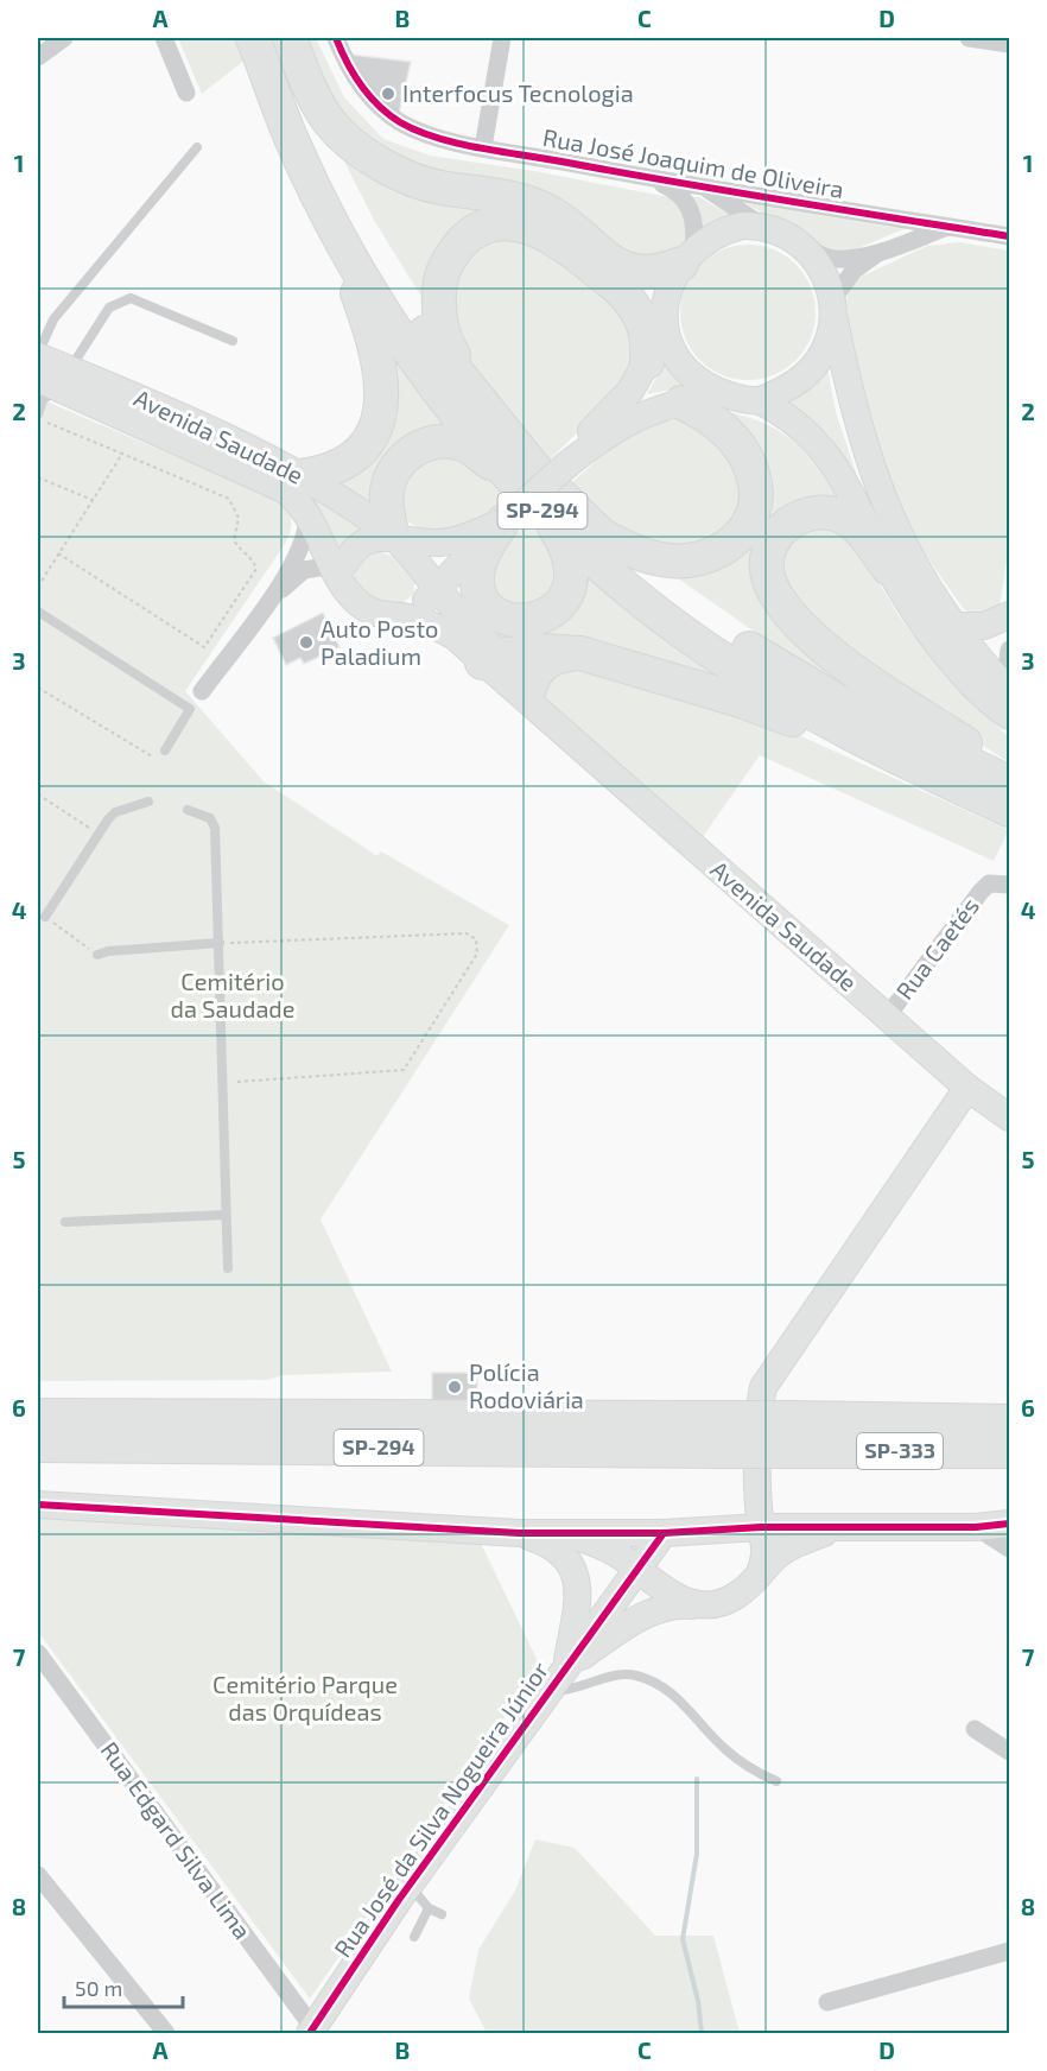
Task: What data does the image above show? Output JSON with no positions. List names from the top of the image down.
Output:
{
  "streets": {
    "highway": ["SP-294", "SP-333"],
    "main road": ["Avenida Saudade", "Rua José da Silva Nogueira Júnior"],
    "street": ["Rua José Joaquim de Oliveira", "Rua Caetés", "Rua Edgard Silva Lima"]
  },
  "crossings": [
    ["Avenida Saudade", "Rua Caetés"],
    ["SP-294", "SP-333"],
    ["Rua José da Silva Nogueira Júnior", "Rua Edgard Silva Lima"]
  ],
  "parks": ["Cemitério da Saudade", "Cemitério Parque das Orquídeas"],
  "places": ["Interfocus Tecnologia", "Auto Posto Paladium", "Polícia Rodoviária"],
  "scale_bar": "50 m",
  "grid": {
    "columns": [
      "A",
      "B",
      "C",
      "D"
    ],
    "rows": [
      "1",
      "2",
      "3",
      "4",
      "5",
      "6",
      "7",
      "8"
    ]
  }
}
